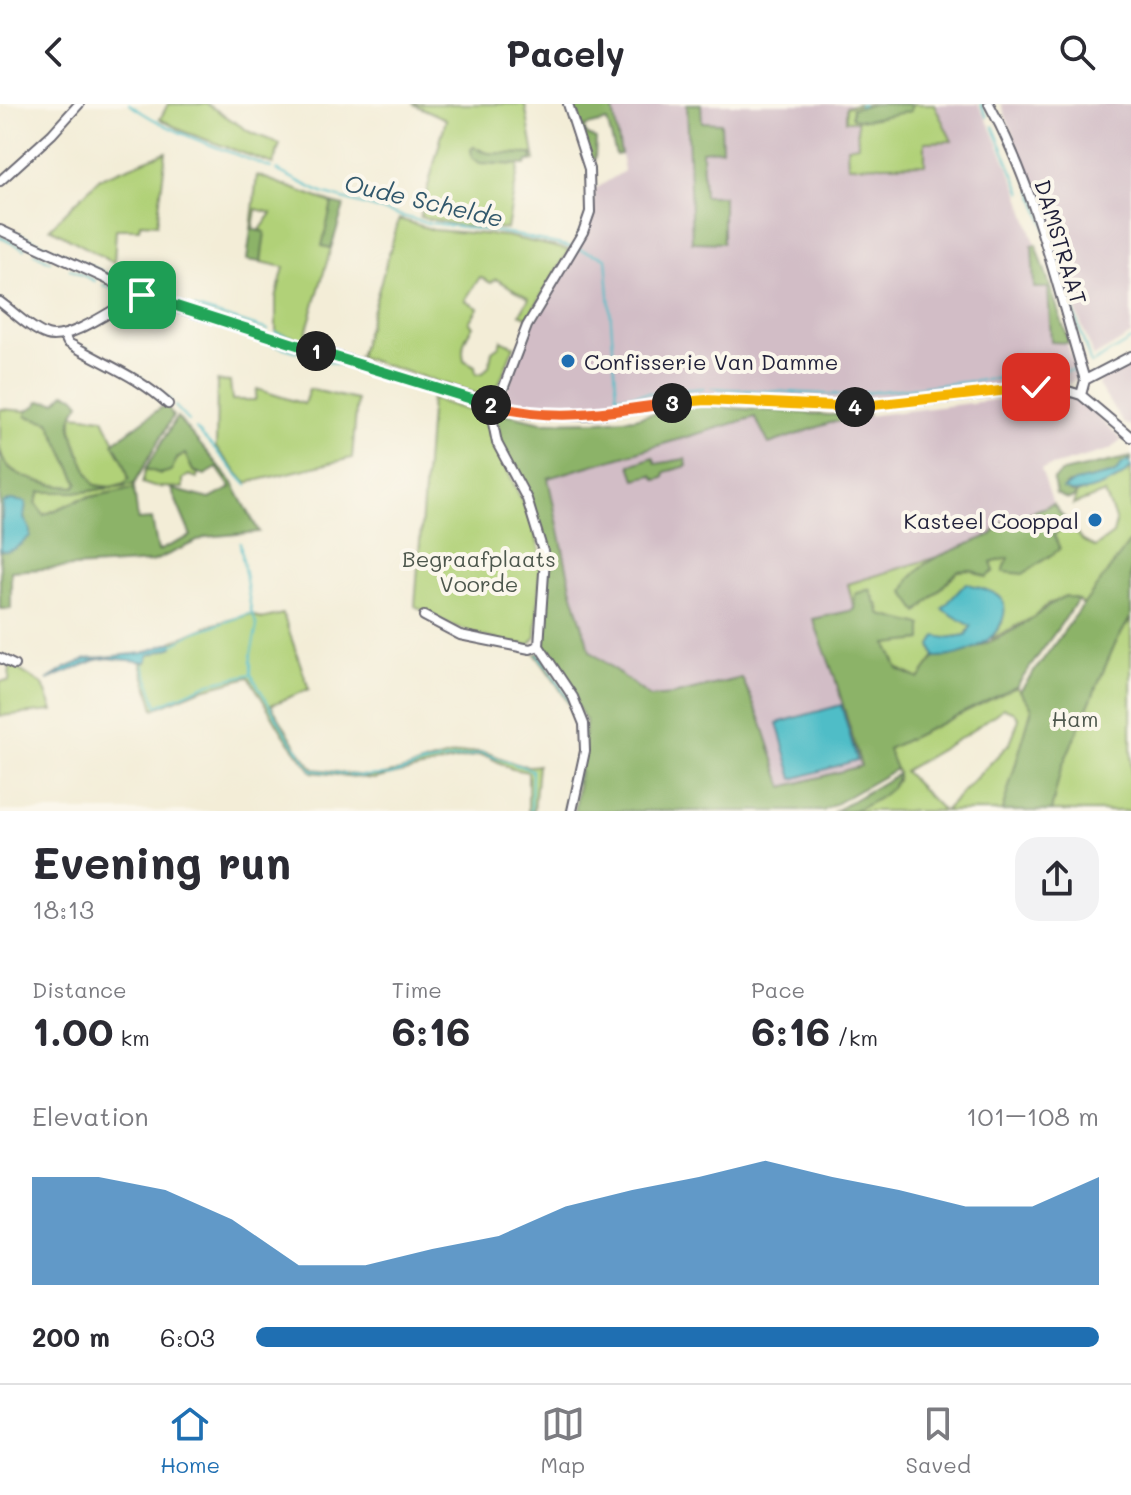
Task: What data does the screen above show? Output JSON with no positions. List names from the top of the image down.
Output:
{
  "streets": {
    "street": ["DAMSTRAAT"]
  },
  "water": ["Oude Schelde"],
  "parks": ["Begraafplaats Voorde", "Ham"],
  "places": ["Confisserie Van Damme", "Kasteel Cooppal"],
  "page": {
    "header": "Pacely",
    "pins": [
      "1",
      "3",
      "2",
      "4"
    ],
    "heading": ["Evening run", "18:13"],
    "stats": [
      ["Distance", "1.00 km"],
      ["Time", "6:16"],
      ["Pace", "6:16 /km"]
    ],
    "chart": ["Elevation", "101–108 m"],
    "list": [
      {
        "name": "200 m",
        "note": "6:03"
      }
    ],
    "tabs": ["Home", "Map", "Saved"]
  }
}
